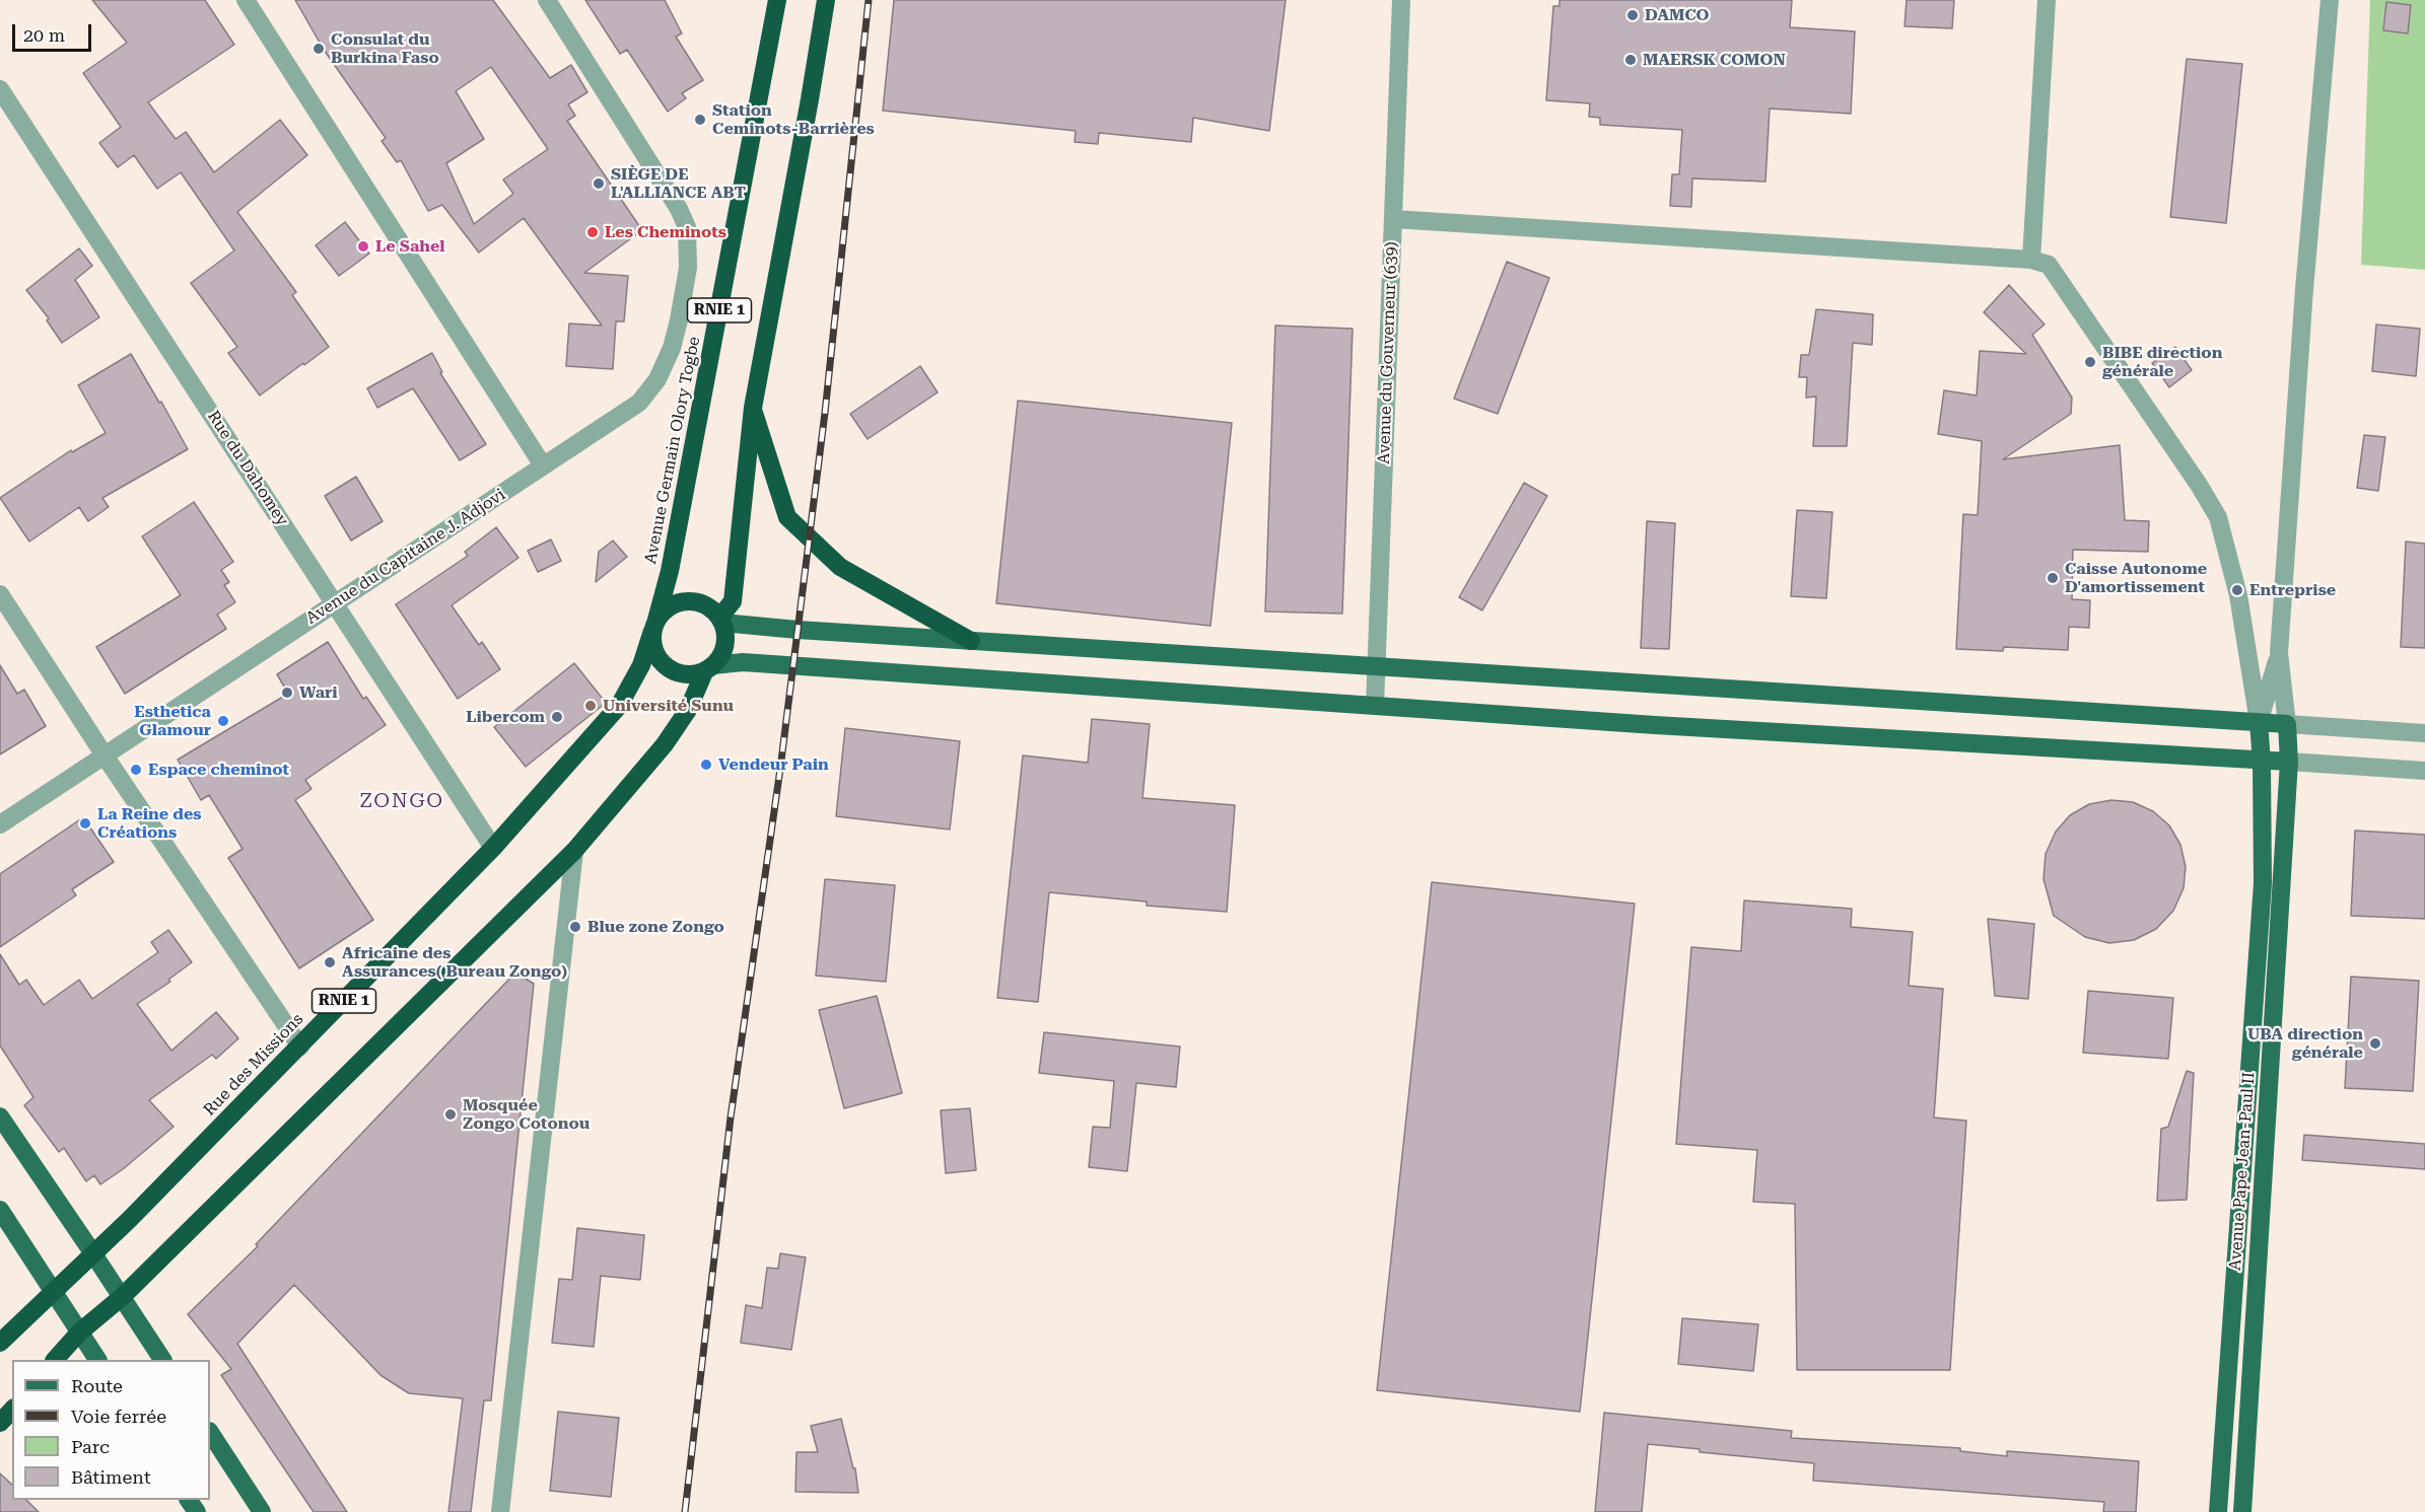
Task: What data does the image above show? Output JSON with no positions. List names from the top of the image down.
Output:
{
  "streets": {
    "highway": ["RNIE 1", "Avenue Germain Olory Togbe", "Rue des Missions"],
    "main road": ["Avenue Pape Jean-Paul II"],
    "street": ["Avenue du Gouverneur (639)", "Rue du Dahomey", "Avenue du Capitaine J. Adjovi"]
  },
  "crossings": [
    ["RNIE 1", "Avenue Germain Olory Togbe"],
    ["RNIE 1", "Rue des Missions"],
    ["Avenue Germain Olory Togbe", "Rue des Missions"],
    ["Rue du Dahomey", "Avenue du Capitaine J. Adjovi"],
    ["Rue du Dahomey", "Rue des Missions"]
  ],
  "districts": ["ZONGO"],
  "places": [
    "DAMCO",
    "Consulat du Burkina Faso",
    "MAERSK COMON",
    "Station Ceminots-Barrières",
    "SIÈGE DE L'ALLIANCE ABT",
    "Les Cheminots",
    "Le Sahel",
    "BIBE direction générale",
    "Caisse Autonome D'amortissement",
    "Entreprise",
    "Wari",
    "Université Sunu",
    "Libercom",
    "Esthetica Glamour",
    "Vendeur Pain",
    "Espace cheminot",
    "La Reine des Créations",
    "Blue zone Zongo",
    "Africaine des Assurances( Bureau Zongo)",
    "UBA direction générale",
    "Mosquée Zongo Cotonou"
  ],
  "legend": [
    "Route",
    "Voie ferrée",
    "Parc",
    "Bâtiment"
  ],
  "scale_bar": "20 m"
}
